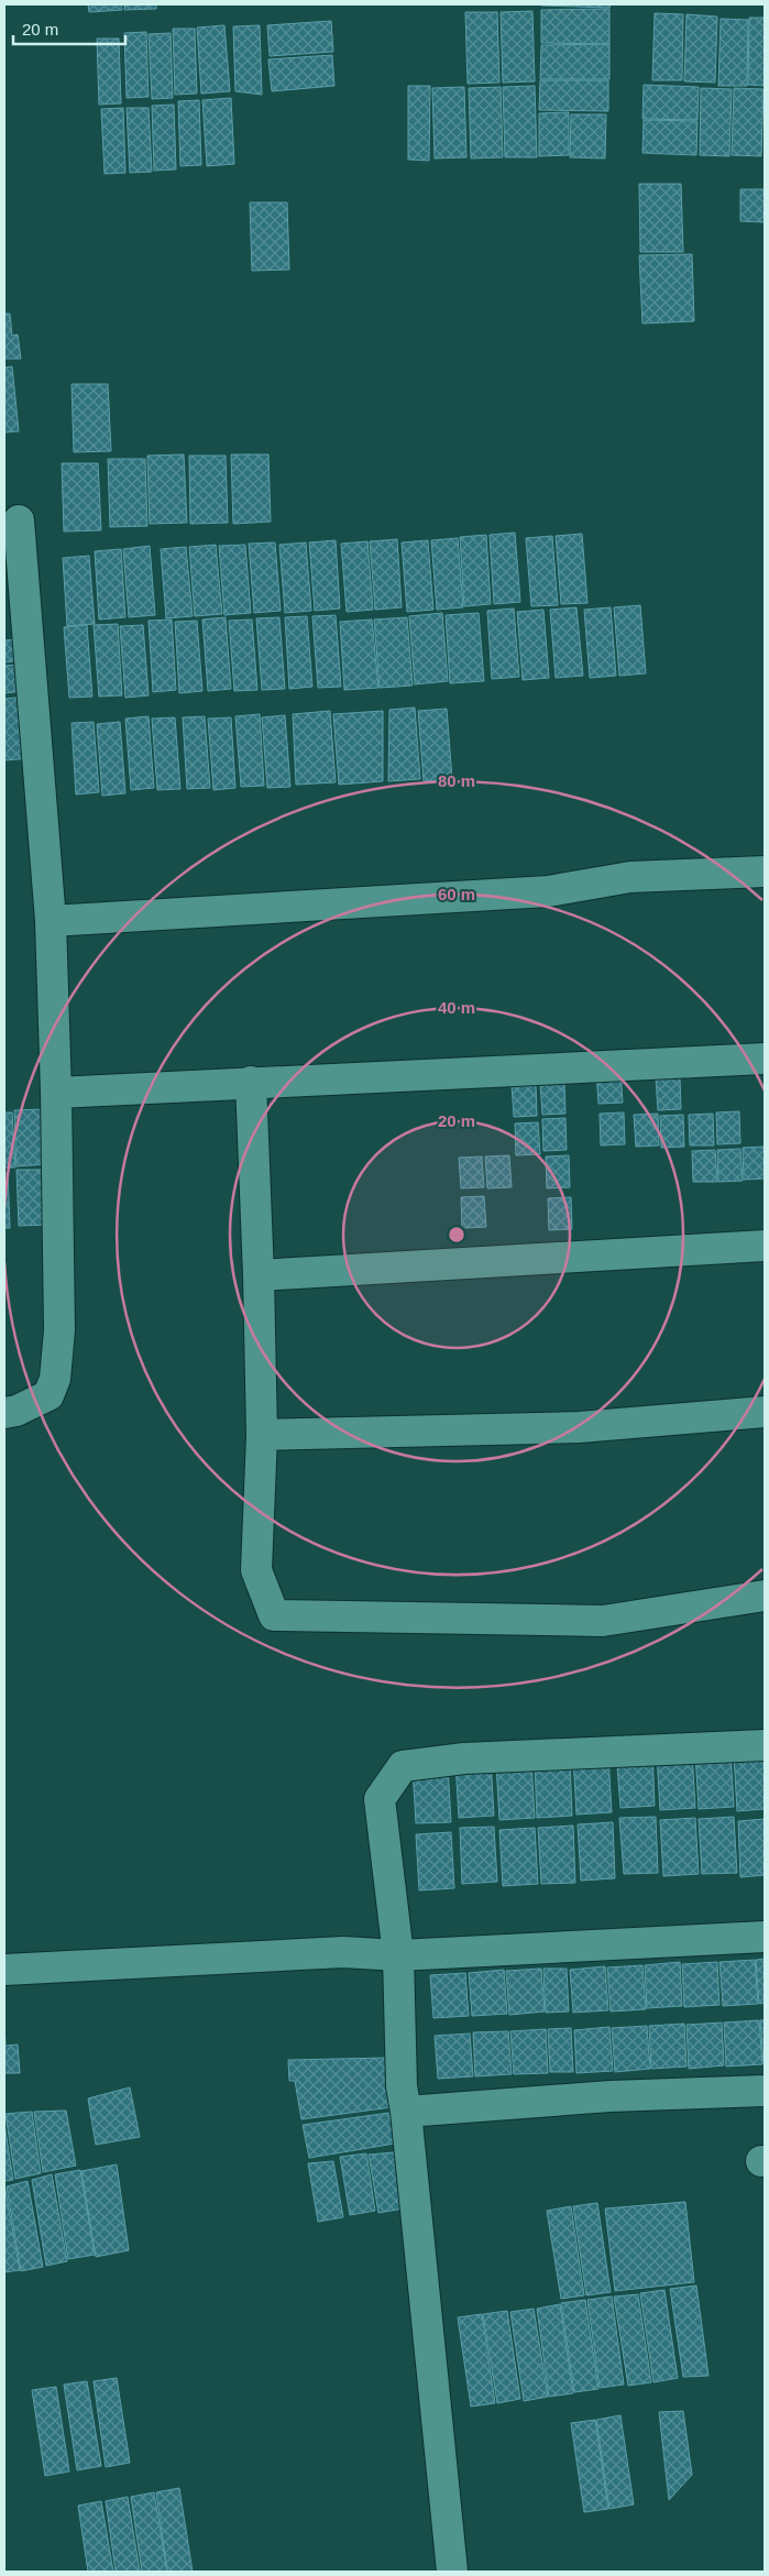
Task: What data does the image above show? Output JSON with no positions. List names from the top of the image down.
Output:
{
  "scale_bar": "20 m",
  "rings": [
    "80 m",
    "60 m",
    "40 m",
    "20 m"
  ]
}
